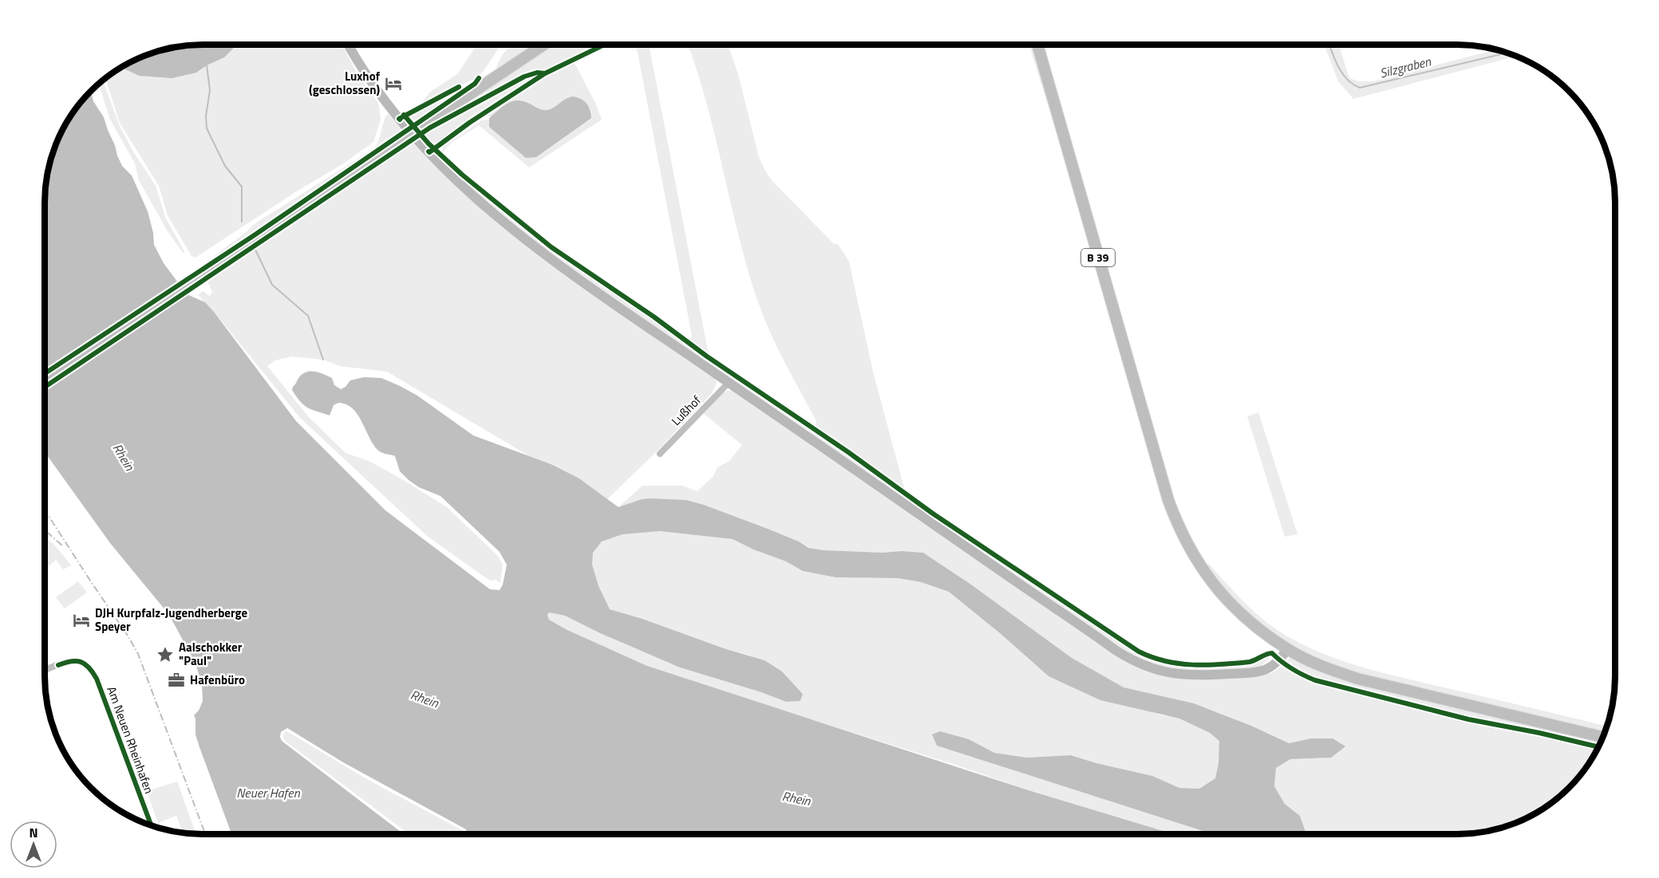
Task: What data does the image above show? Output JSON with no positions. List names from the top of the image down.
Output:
{
  "streets": {
    "main road": ["B 39"],
    "street": ["Lußhof", "Am Neuen Rheinhafen"]
  },
  "water": ["Silzgraben", "Rhein", "Neuer Hafen"],
  "places": {
    "hotel": ["Luxhof (geschlossen)", "DJH Kurpfalz-Jugendherberge Speyer"],
    "place": ["Aalschokker \"Paul\""],
    "office": ["Hafenbüro"]
  },
  "north": "top"
}
